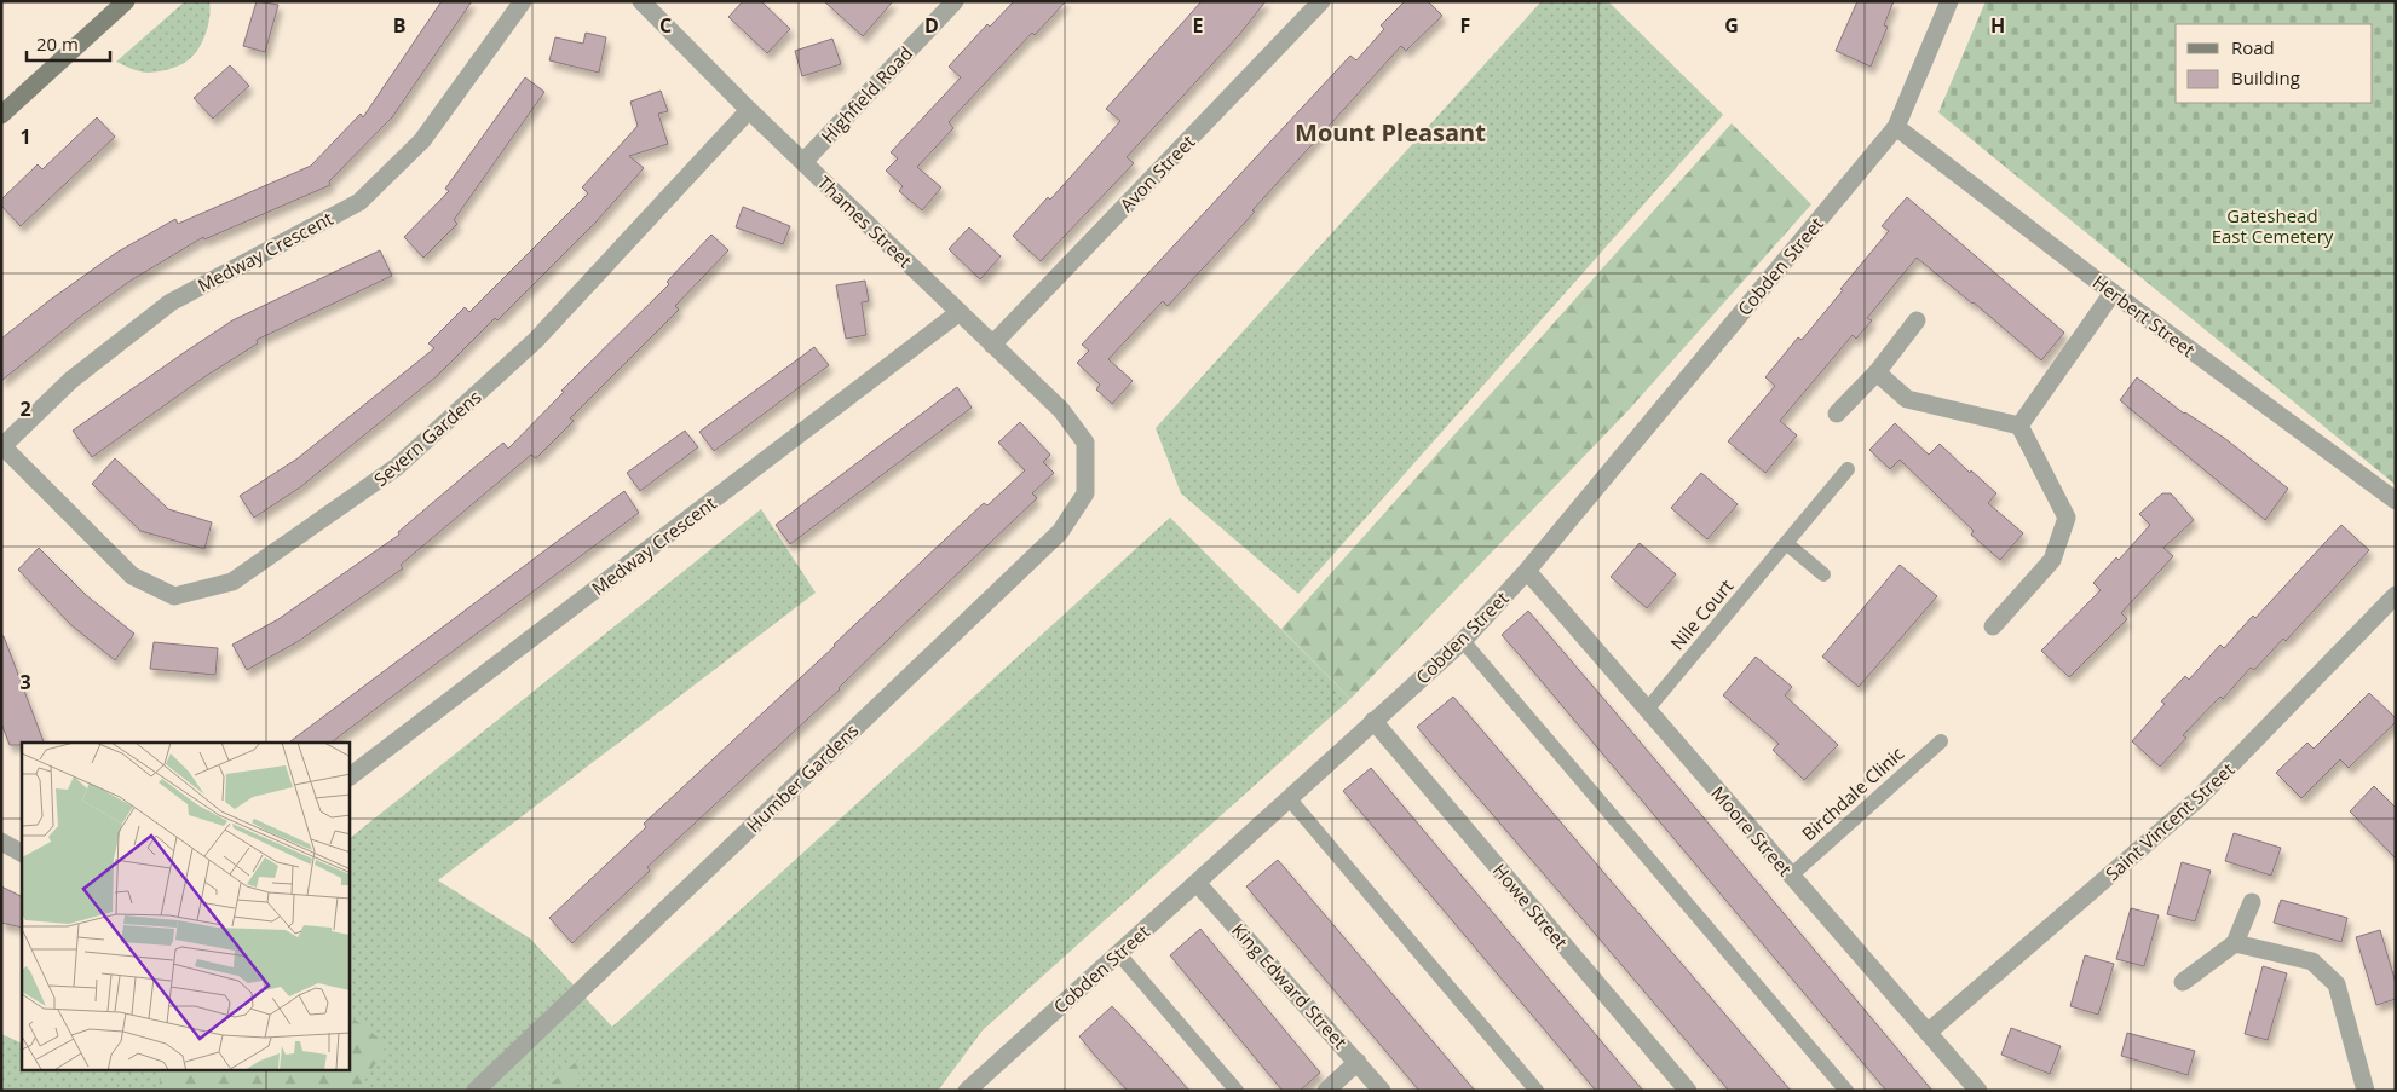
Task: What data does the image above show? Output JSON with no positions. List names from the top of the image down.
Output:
{
  "streets": {
    "street": [
      "Highfield Road",
      "Avon Street",
      "Thames Street",
      "Medway Crescent",
      "Cobden Street",
      "Herbert Street",
      "Severn Gardens",
      "Humber Gardens",
      "Saint Vincent Street",
      "Moore Street",
      "Howe Street",
      "King Edward Street"
    ],
    "lane": ["Nile Court", "Birchdale Clinic"]
  },
  "crossings": [
    ["Highfield Road", "Thames Street"],
    ["Avon Street", "Thames Street"],
    ["Thames Street", "Medway Crescent"],
    ["Thames Street", "Severn Gardens"],
    ["Thames Street", "Humber Gardens"],
    ["Medway Crescent", "Severn Gardens"],
    ["Cobden Street", "Herbert Street"],
    ["Cobden Street", "Moore Street"],
    ["Cobden Street", "Howe Street"],
    ["Cobden Street", "King Edward Street"],
    ["Nile Court", "Moore Street"],
    ["Birchdale Clinic", "Moore Street"],
    ["Saint Vincent Street", "Moore Street"]
  ],
  "districts": ["Mount Pleasant"],
  "parks": ["Gateshead East Cemetery"],
  "legend": ["Road", "Building"],
  "scale_bar": "20 m",
  "grid": {
    "columns": [
      "B",
      "C",
      "D",
      "E",
      "F",
      "G",
      "H"
    ],
    "rows": ["1", "2", "3"]
  }
}
